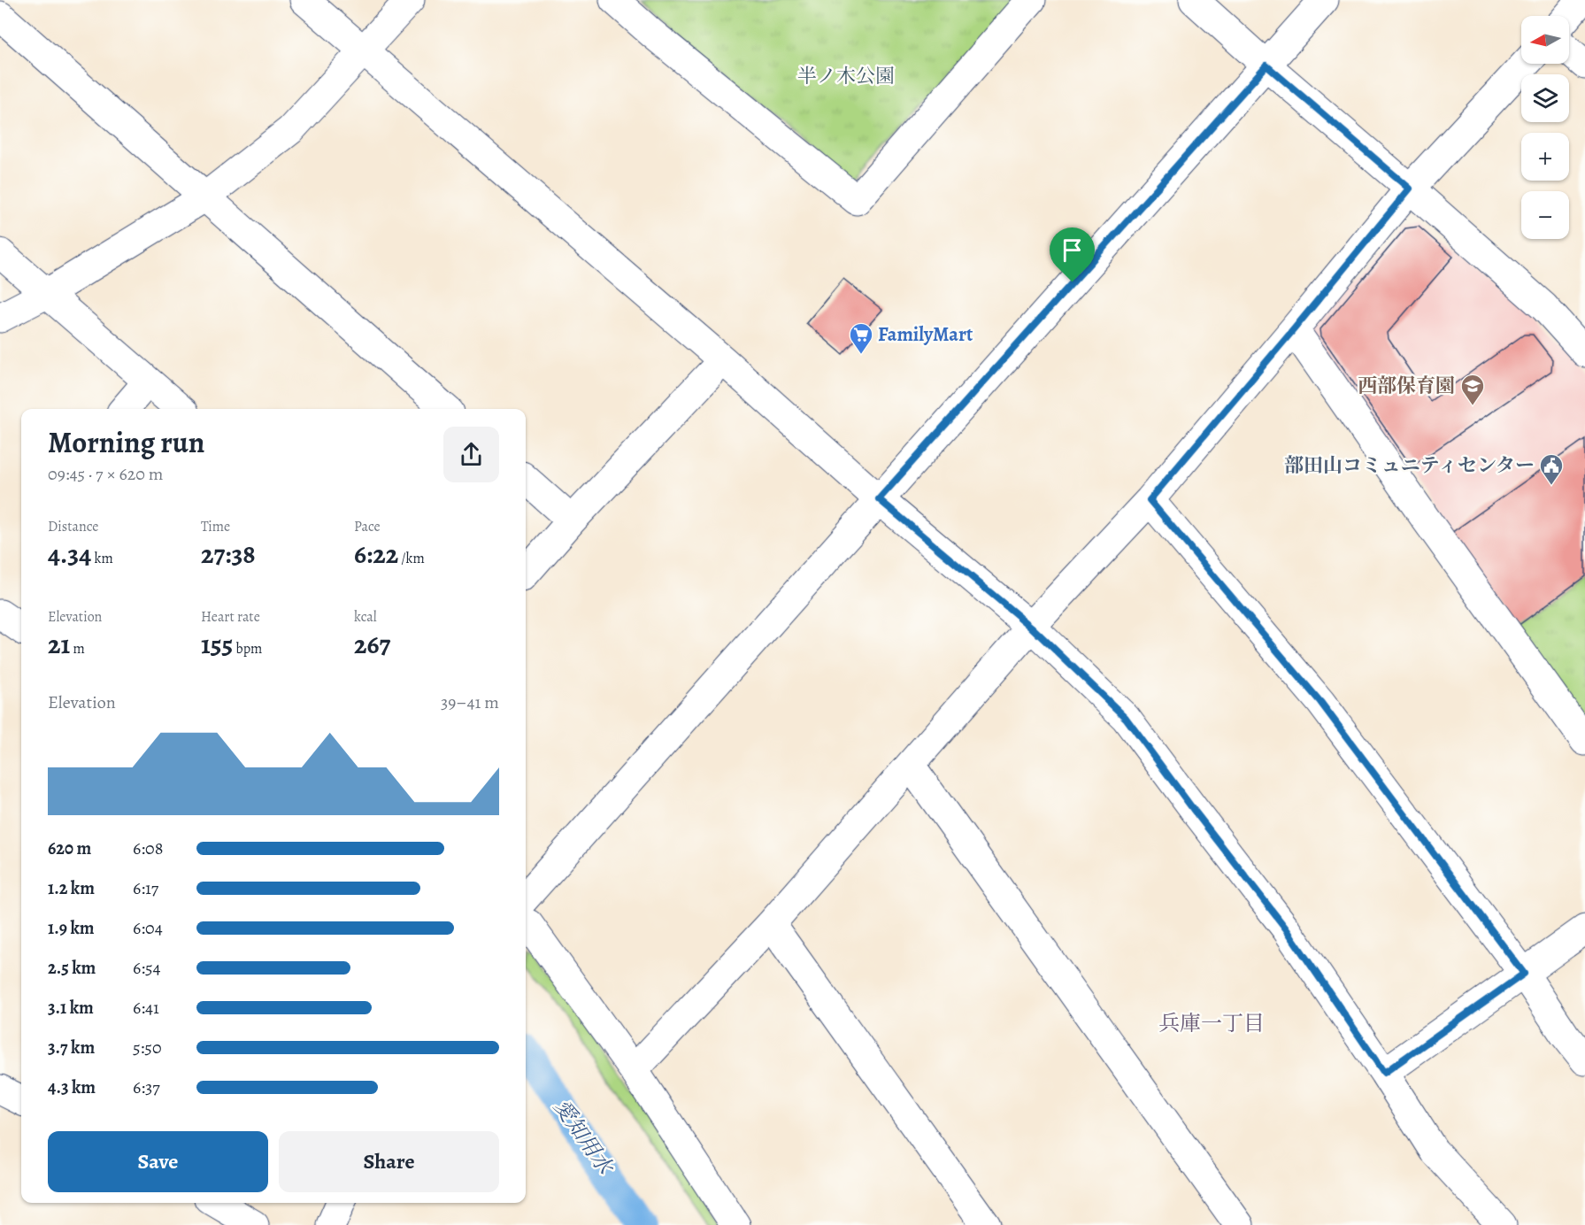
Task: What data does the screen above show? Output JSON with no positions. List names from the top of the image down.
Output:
{
  "districts": ["兵庫一丁目"],
  "water": ["愛知用水"],
  "parks": ["半ノ木公園"],
  "places": {
    "supermarket": ["FamilyMart"],
    "school or university": ["西部保育園"],
    "public building": ["部田山コミュニティセンター"]
  },
  "north": "left",
  "page": {
    "map_buttons": ["+", "−"],
    "heading": ["Morning run", "09:45 · 7 × 620 m"],
    "stats": [
      ["Distance", "4.34 km"],
      ["Time", "27:38"],
      ["Pace", "6:22 /km"],
      ["Elevation", "21 m"],
      ["Heart rate", "155 bpm"],
      ["kcal", "267"]
    ],
    "chart": ["Elevation", "39–41 m"],
    "list": [
      {
        "name": "620 m",
        "note": "6:08"
      },
      {
        "name": "1.2 km",
        "note": "6:17"
      },
      {
        "name": "1.9 km",
        "note": "6:04"
      },
      {
        "name": "2.5 km",
        "note": "6:54"
      },
      {
        "name": "3.1 km",
        "note": "6:41"
      },
      {
        "name": "3.7 km",
        "note": "5:50"
      },
      {
        "name": "4.3 km",
        "note": "6:37"
      }
    ],
    "buttons": ["Save", "Share"]
  }
}
